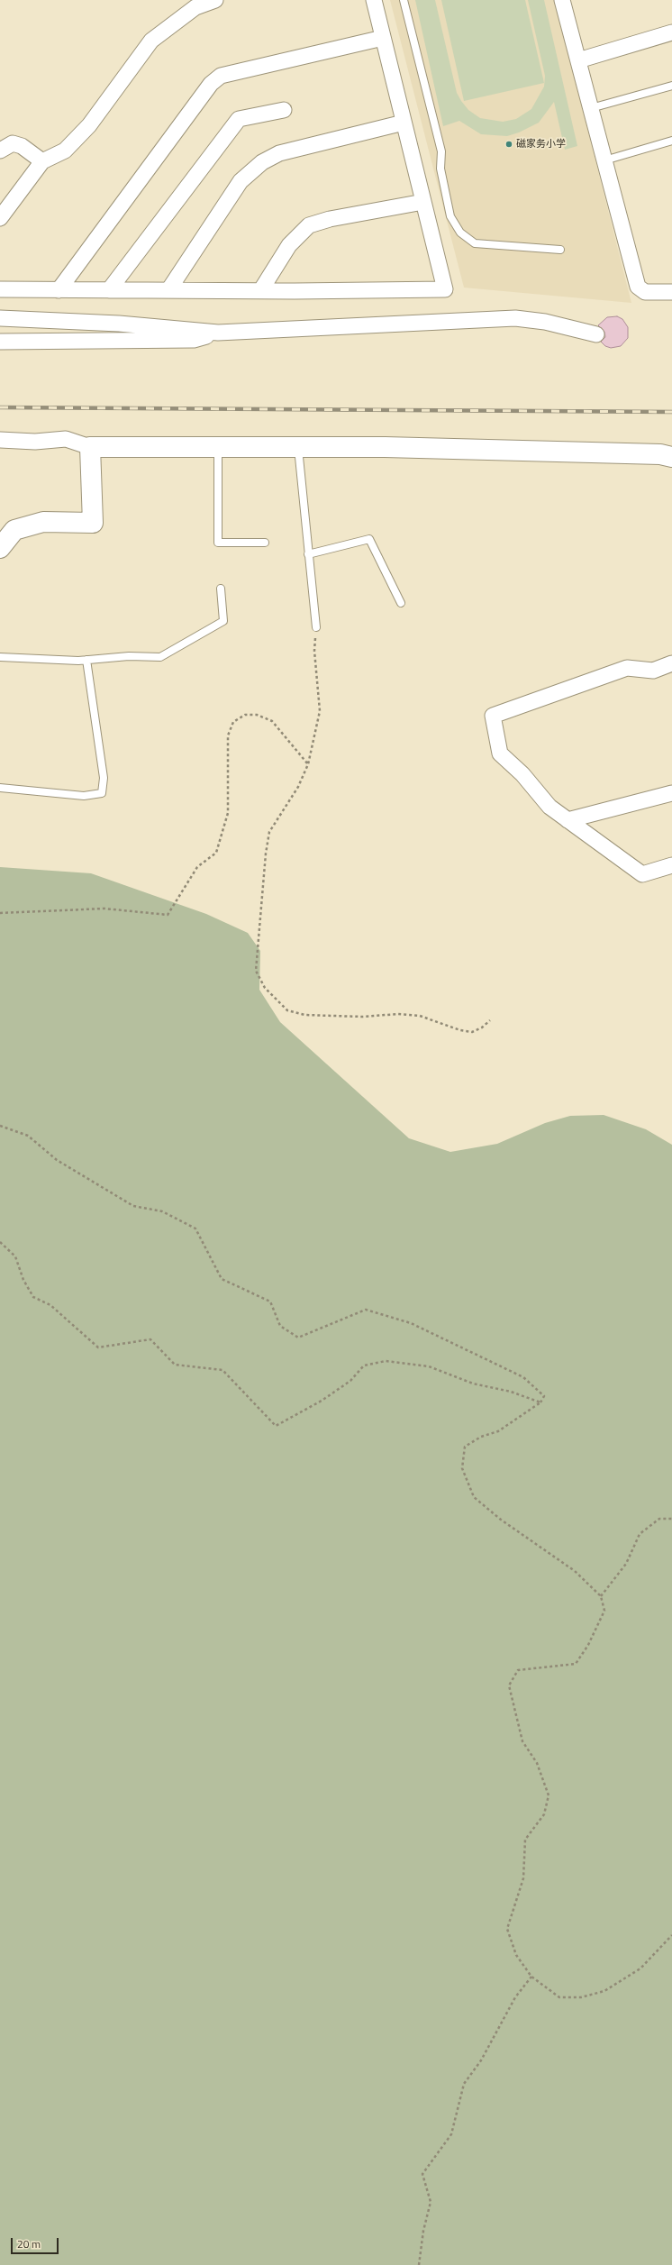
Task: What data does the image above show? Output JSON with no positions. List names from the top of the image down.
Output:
{
  "places": ["磁家务小学"],
  "scale_bar": "20 m"
}
